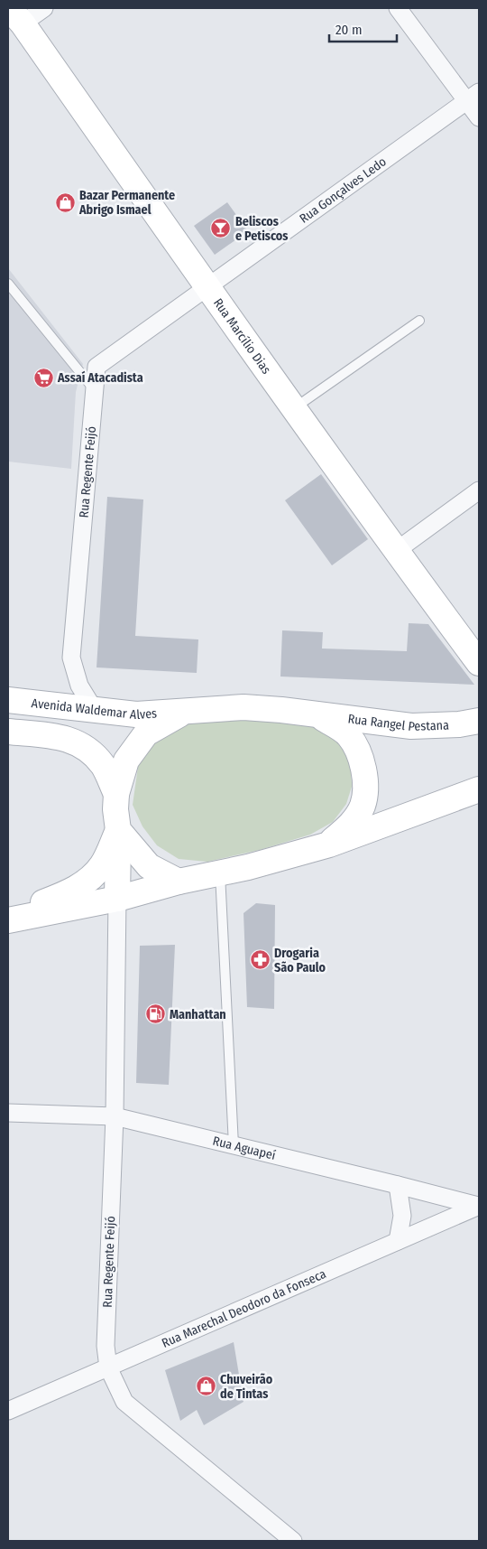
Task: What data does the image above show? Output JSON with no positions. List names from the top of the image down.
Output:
{
  "streets": {
    "main road": ["Rua Marcílio Dias", "Avenida Waldemar Alves", "Rua Rangel Pestana"],
    "street": [
      "Rua Gonçalves Ledo",
      "Rua Regente Feijó",
      "Rua Aguapeí",
      "Rua Marechal Deodoro da Fonseca"
    ]
  },
  "crossings": [
    ["Rua Gonçalves Ledo", "Rua Marcílio Dias"],
    ["Rua Gonçalves Ledo", "Rua Regente Feijó"],
    ["Rua Marcílio Dias", "Rua Regente Feijó"],
    ["Rua Regente Feijó", "Avenida Waldemar Alves"],
    ["Rua Regente Feijó", "Rua Aguapeí"],
    ["Rua Regente Feijó", "Rua Marechal Deodoro da Fonseca"],
    ["Avenida Waldemar Alves", "Rua Rangel Pestana"],
    ["Rua Aguapeí", "Rua Marechal Deodoro da Fonseca"]
  ],
  "places": {
    "shop": ["Bazar Permanente Abrigo Ismael", "Chuveirão de Tintas"],
    "bar": ["Beliscos e Petiscos"],
    "supermarket": ["Assaí Atacadista"],
    "pharmacy": ["Drogaria São Paulo"],
    "fuel station": ["Manhattan"]
  },
  "scale_bar": "20 m"
}
